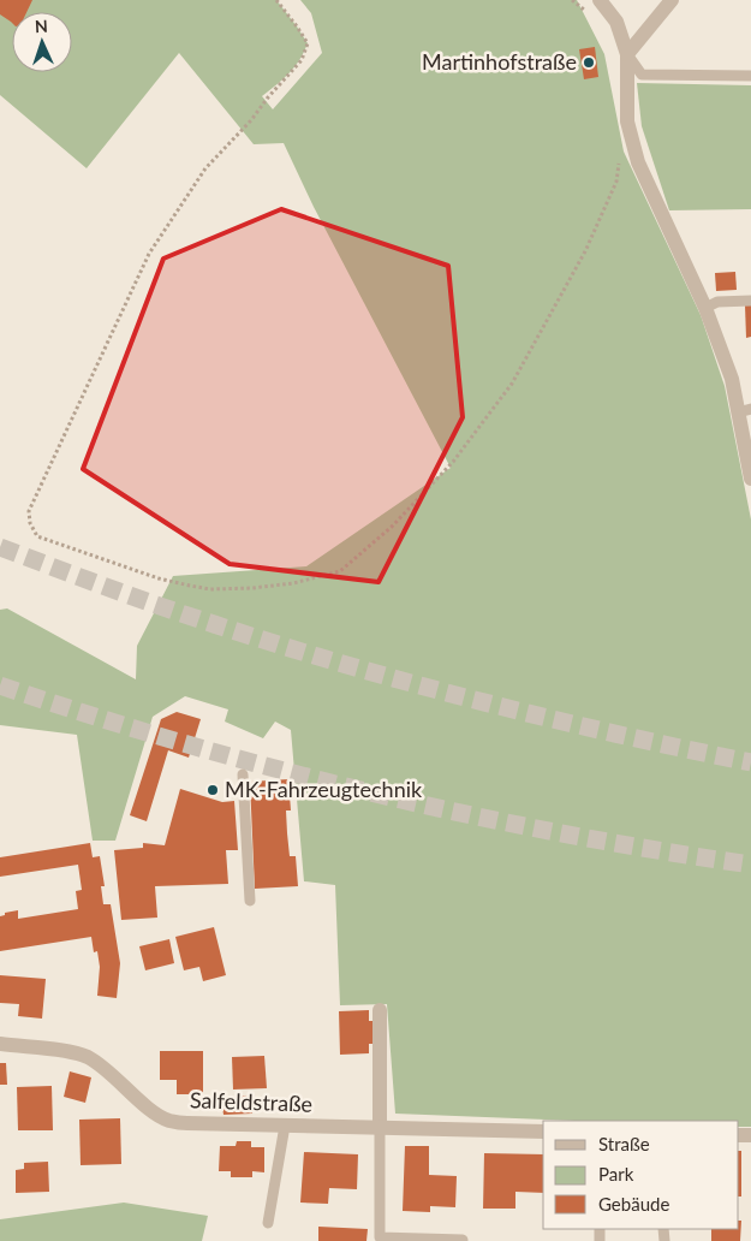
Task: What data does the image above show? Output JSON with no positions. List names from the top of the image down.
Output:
{
  "streets": {
    "street": ["Salfeldstraße"]
  },
  "places": ["Martinhofstraße", "MK-Fahrzeugtechnik"],
  "legend": ["Straße", "Park", "Gebäude"],
  "north": "top"
}
